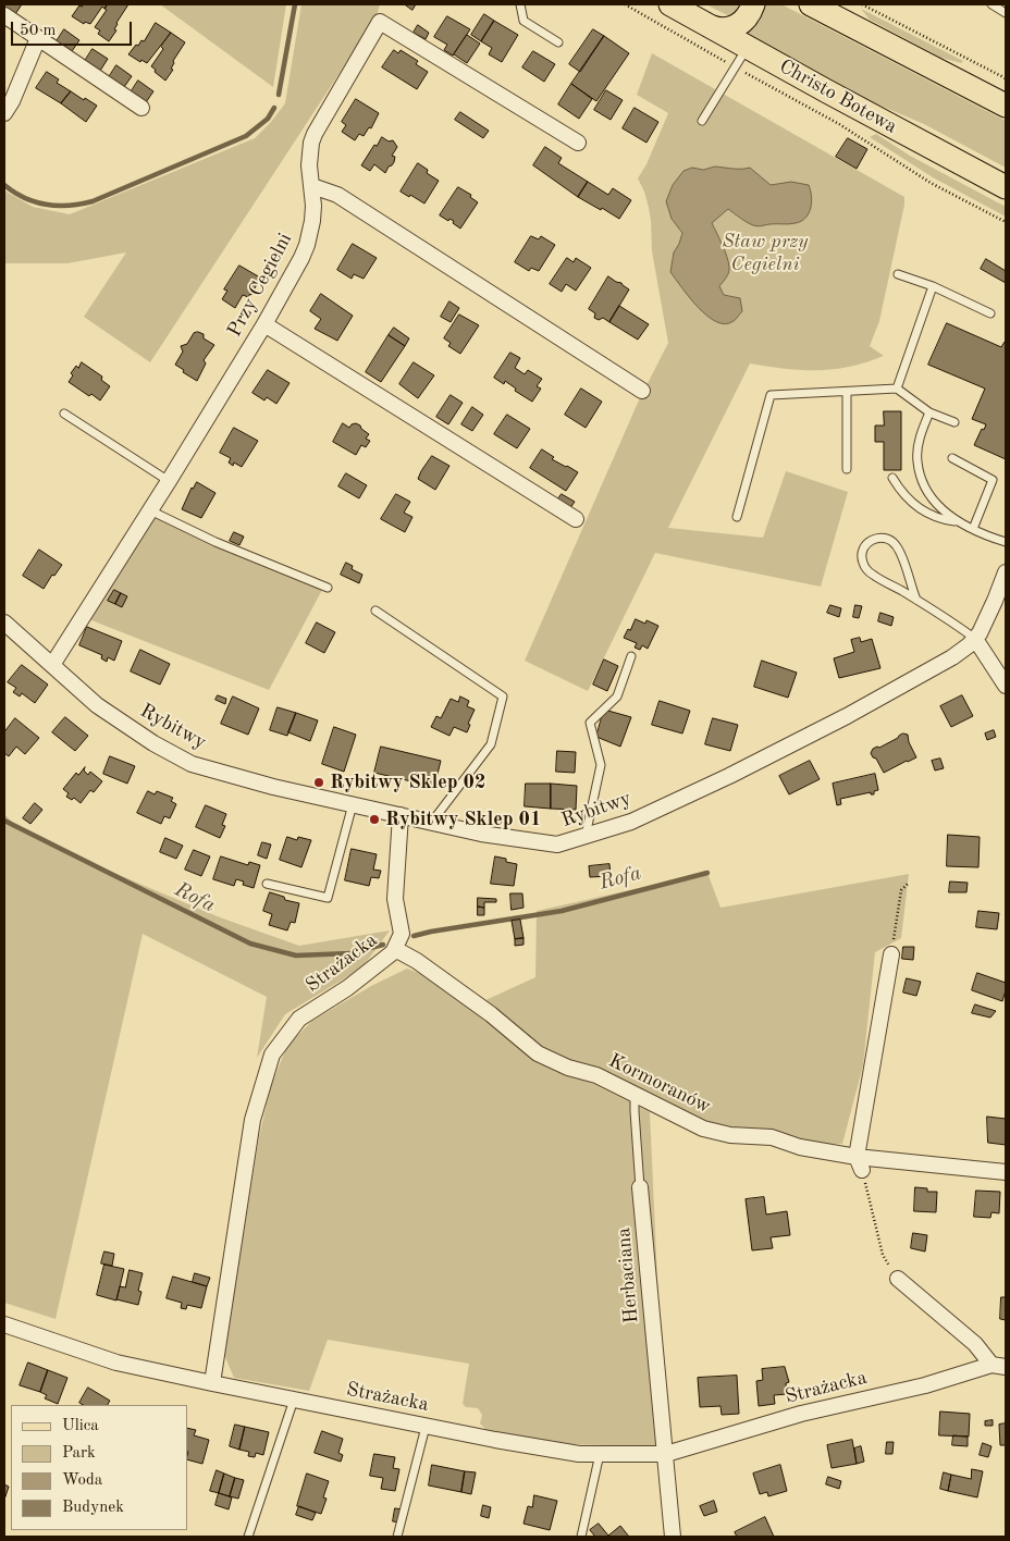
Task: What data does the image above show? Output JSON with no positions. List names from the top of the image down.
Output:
{
  "streets": {
    "main road": ["Christo Botewa"],
    "street": [
      "Przy Cegielni",
      "Rybitwy",
      "Strażacka",
      "Kormoranów",
      "Herbaciana"
    ]
  },
  "crossings": [
    ["Przy Cegielni", "Rybitwy"],
    ["Rybitwy", "Strażacka"],
    ["Strażacka", "Kormoranów"],
    ["Strażacka", "Herbaciana"],
    ["Kormoranów", "Herbaciana"]
  ],
  "water": ["Rofa"],
  "parks": ["Staw przy Cegielni"],
  "places": ["Rybitwy Sklep 02", "Rybitwy Sklep 01"],
  "legend": [
    "Ulica",
    "Park",
    "Woda",
    "Budynek"
  ],
  "scale_bar": "50 m"
}
